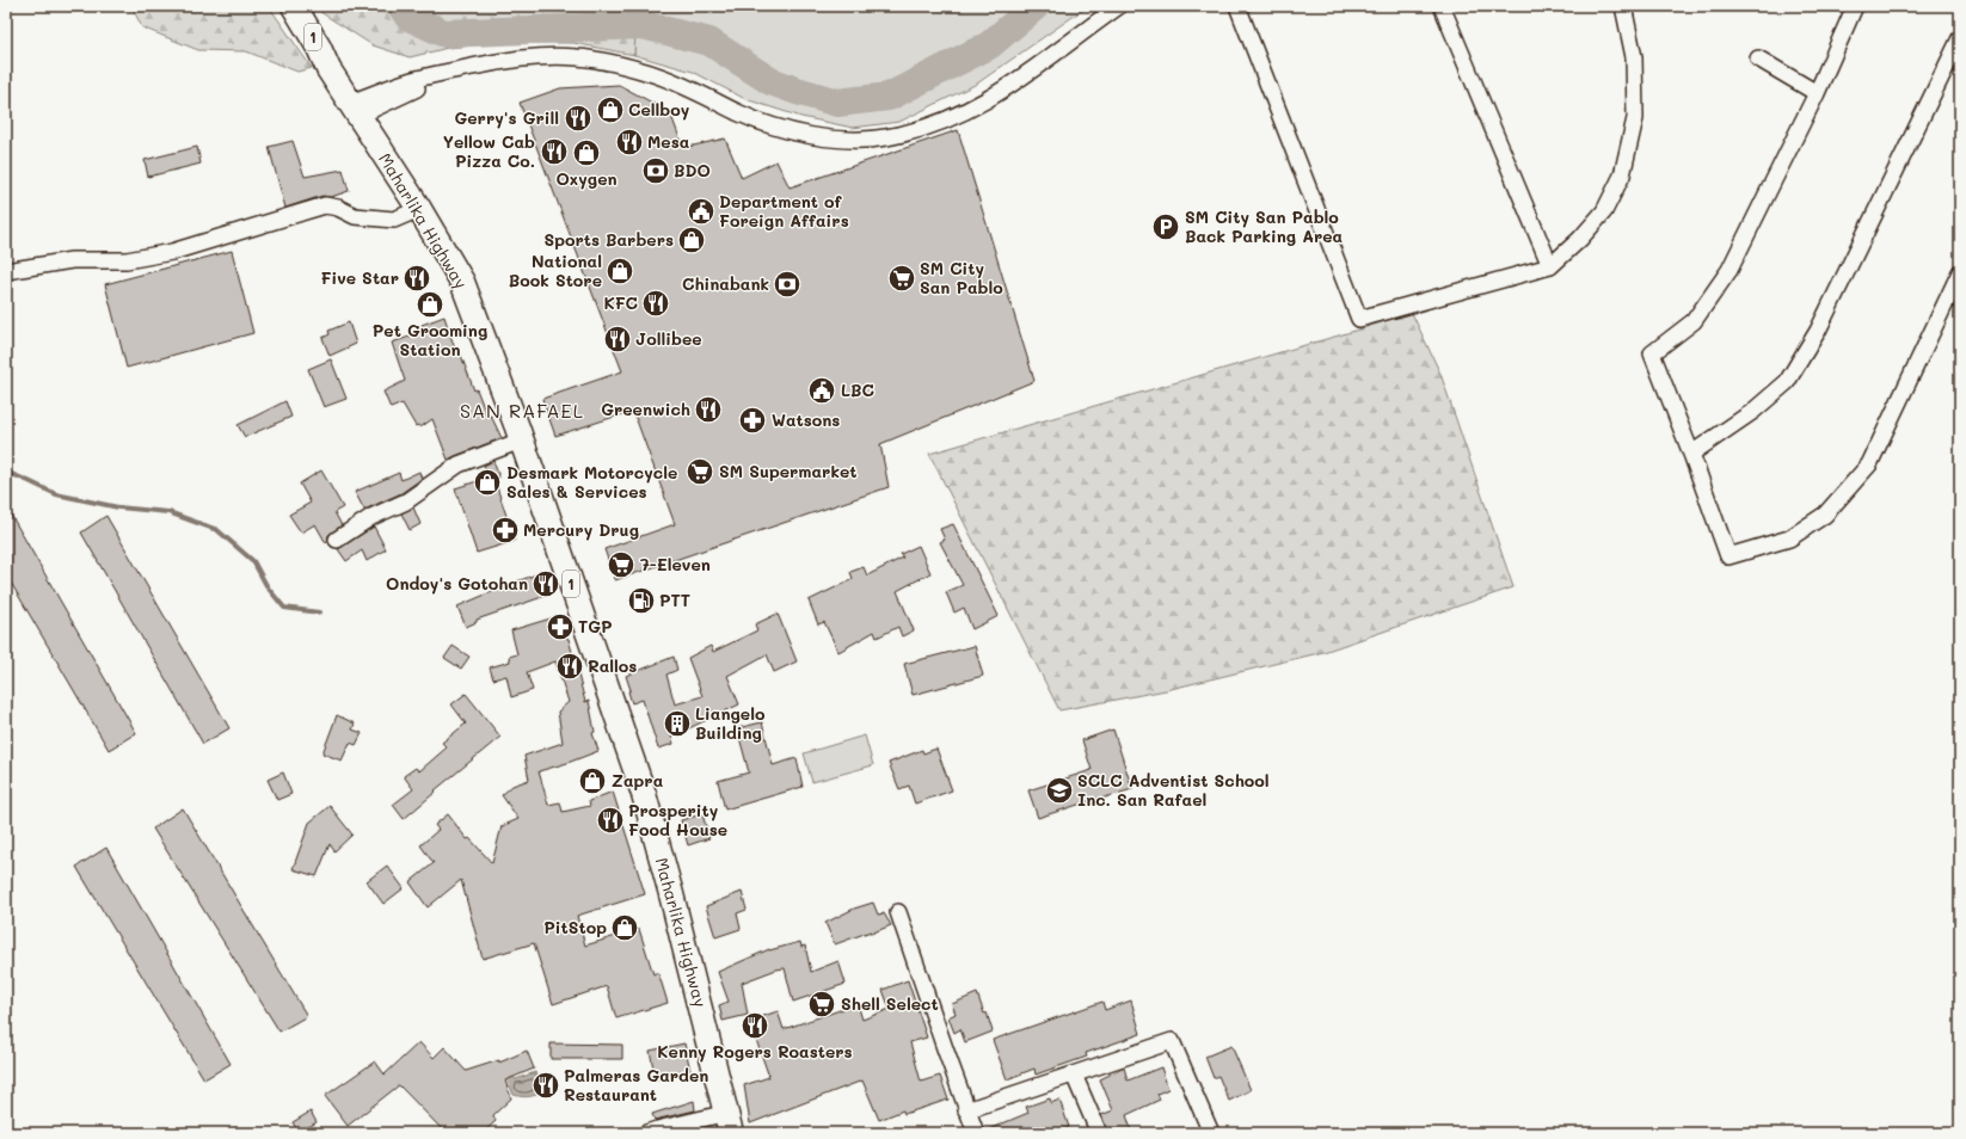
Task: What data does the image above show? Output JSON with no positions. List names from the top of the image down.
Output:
{
  "streets": {
    "main road": ["1", "Maharlika Highway"]
  },
  "districts": ["SAN RAFAEL"],
  "places": {
    "shop": [
      "Cellboy",
      "Oxygen",
      "Sports Barbers",
      "National Book Store",
      "Pet Grooming Station",
      "Desmark Motorcycle Sales & Services",
      "Zapra",
      "PitStop"
    ],
    "restaurant": [
      "Gerry's Grill",
      "Mesa",
      "Yellow Cab Pizza Co.",
      "Five Star",
      "KFC",
      "Jollibee",
      "Greenwich",
      "Ondoy's Gotohan",
      "Rallos",
      "Prosperity Food House",
      "Kenny Rogers Roasters",
      "Palmeras Garden Restaurant"
    ],
    "bank": ["BDO", "Chinabank"],
    "public building": ["Department of Foreign Affairs", "LBC"],
    "parking": ["SM City San Pablo Back Parking Area"],
    "supermarket": [
      "SM City San Pablo",
      "SM Supermarket",
      "7-Eleven",
      "Shell Select"
    ],
    "pharmacy": ["Watsons", "Mercury Drug", "TGP"],
    "fuel station": ["PTT"],
    "building": ["Liangelo Building"],
    "school or university": ["SCLC Adventist School Inc. San Rafael"]
  }
}
